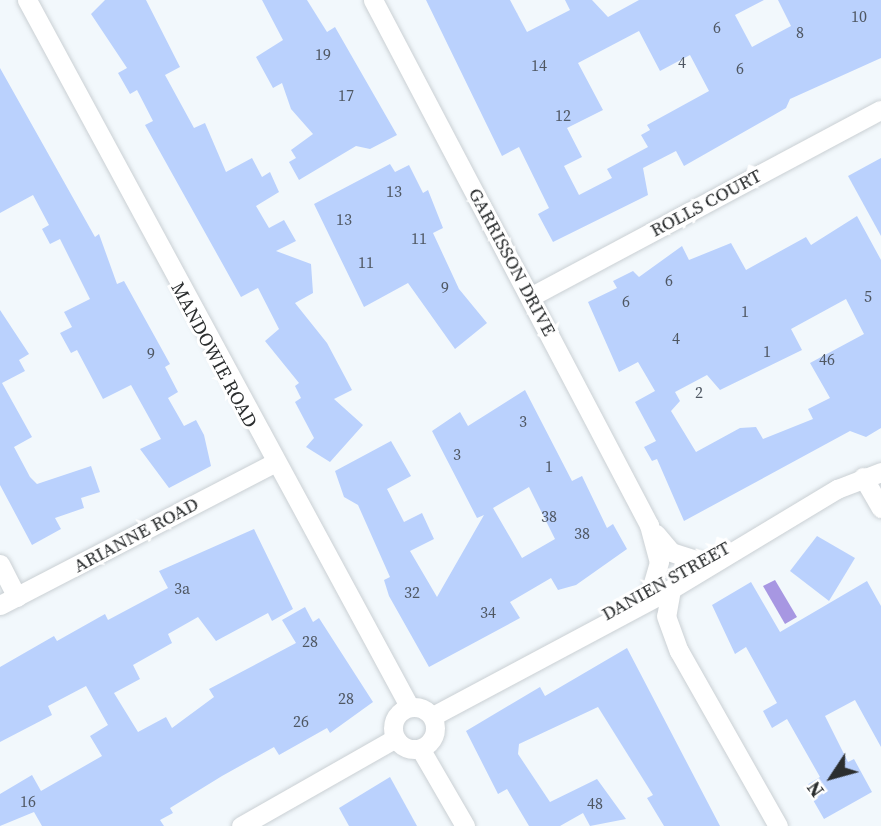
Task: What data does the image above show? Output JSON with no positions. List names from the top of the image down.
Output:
{
  "streets": {
    "street": [
      "ROLLS COURT",
      "GARRISSON DRIVE",
      "MANDOWIE ROAD",
      "ARIANNE ROAD",
      "DANIEN STREET"
    ]
  },
  "crossings": [
    ["ROLLS COURT", "GARRISSON DRIVE"],
    ["GARRISSON DRIVE", "DANIEN STREET"],
    ["MANDOWIE ROAD", "ARIANNE ROAD"]
  ],
  "house_numbers": [
    "10",
    "6",
    "8",
    "19",
    "4",
    "14",
    "6",
    "17",
    "12",
    "13",
    "13",
    "11",
    "11",
    "6",
    "9",
    "5",
    "6",
    "1",
    "4",
    "1",
    "9",
    "46",
    "2",
    "3",
    "3",
    "1",
    "38",
    "38",
    "3a",
    "32",
    "34",
    "28",
    "28",
    "26",
    "16",
    "48"
  ],
  "north": "bottom left"
}
